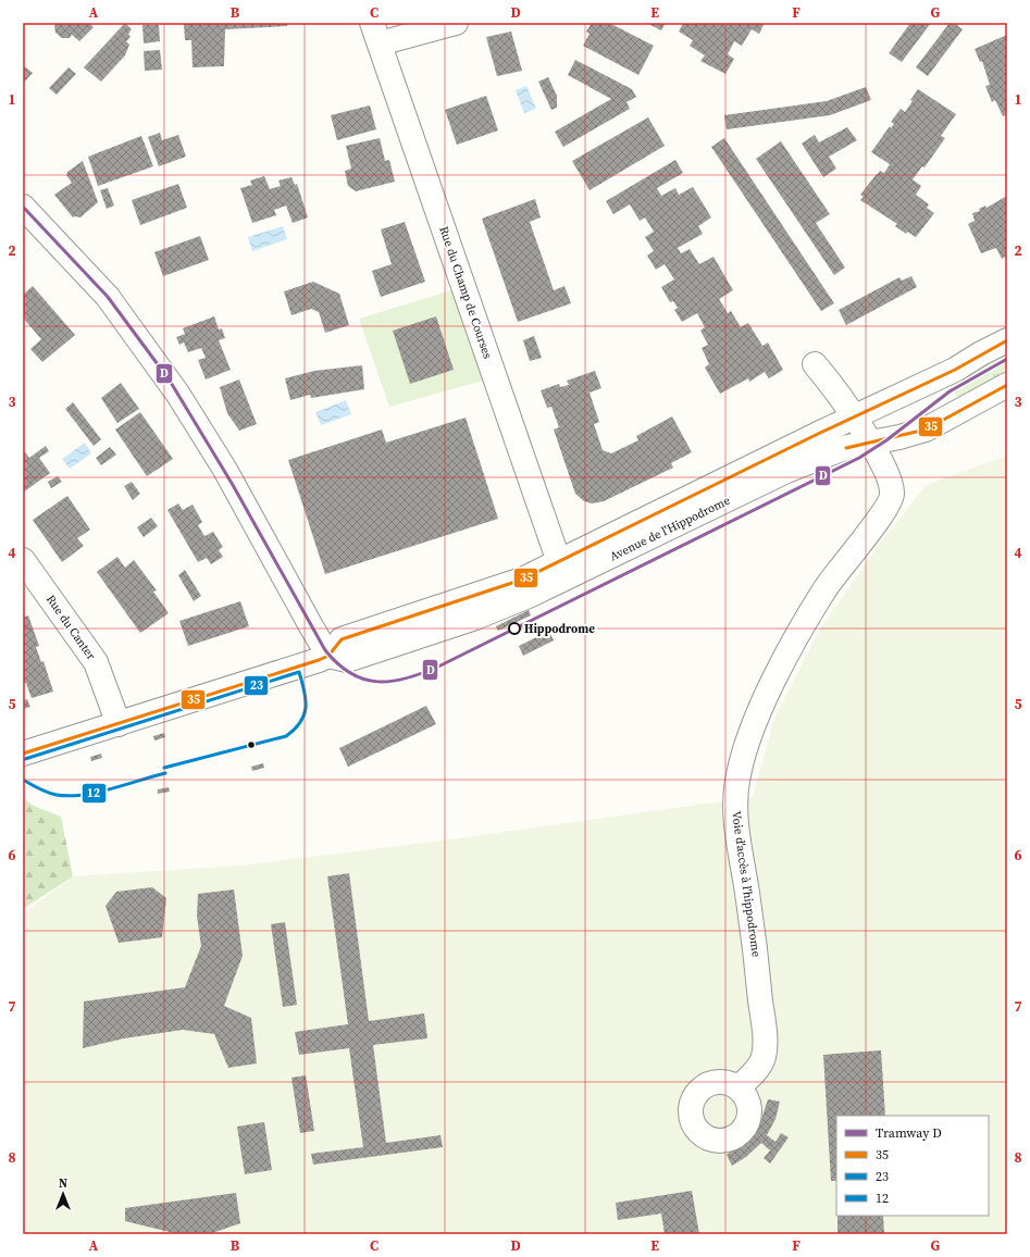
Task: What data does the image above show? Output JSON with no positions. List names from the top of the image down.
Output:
{
  "streets": {
    "street": [
      "Rue du Champ de Courses",
      "Avenue de l'Hippodrome",
      "Rue du Canter",
      "Voie d'accès à l'hippodrome"
    ]
  },
  "crossings": [
    ["Rue du Champ de Courses", "Avenue de l'Hippodrome"],
    ["Avenue de l'Hippodrome", "Voie d'accès à l'hippodrome"]
  ],
  "places": ["Hippodrome"],
  "lines": [
    "tram line D",
    "transit line 35",
    "transit line 23",
    "transit line 12"
  ],
  "legend": [
    "Tramway D",
    "35",
    "23",
    "12"
  ],
  "north": "top",
  "grid": {
    "columns": [
      "A",
      "B",
      "C",
      "D",
      "E",
      "F",
      "G"
    ],
    "rows": [
      "1",
      "2",
      "3",
      "4",
      "5",
      "6",
      "7",
      "8"
    ]
  }
}
